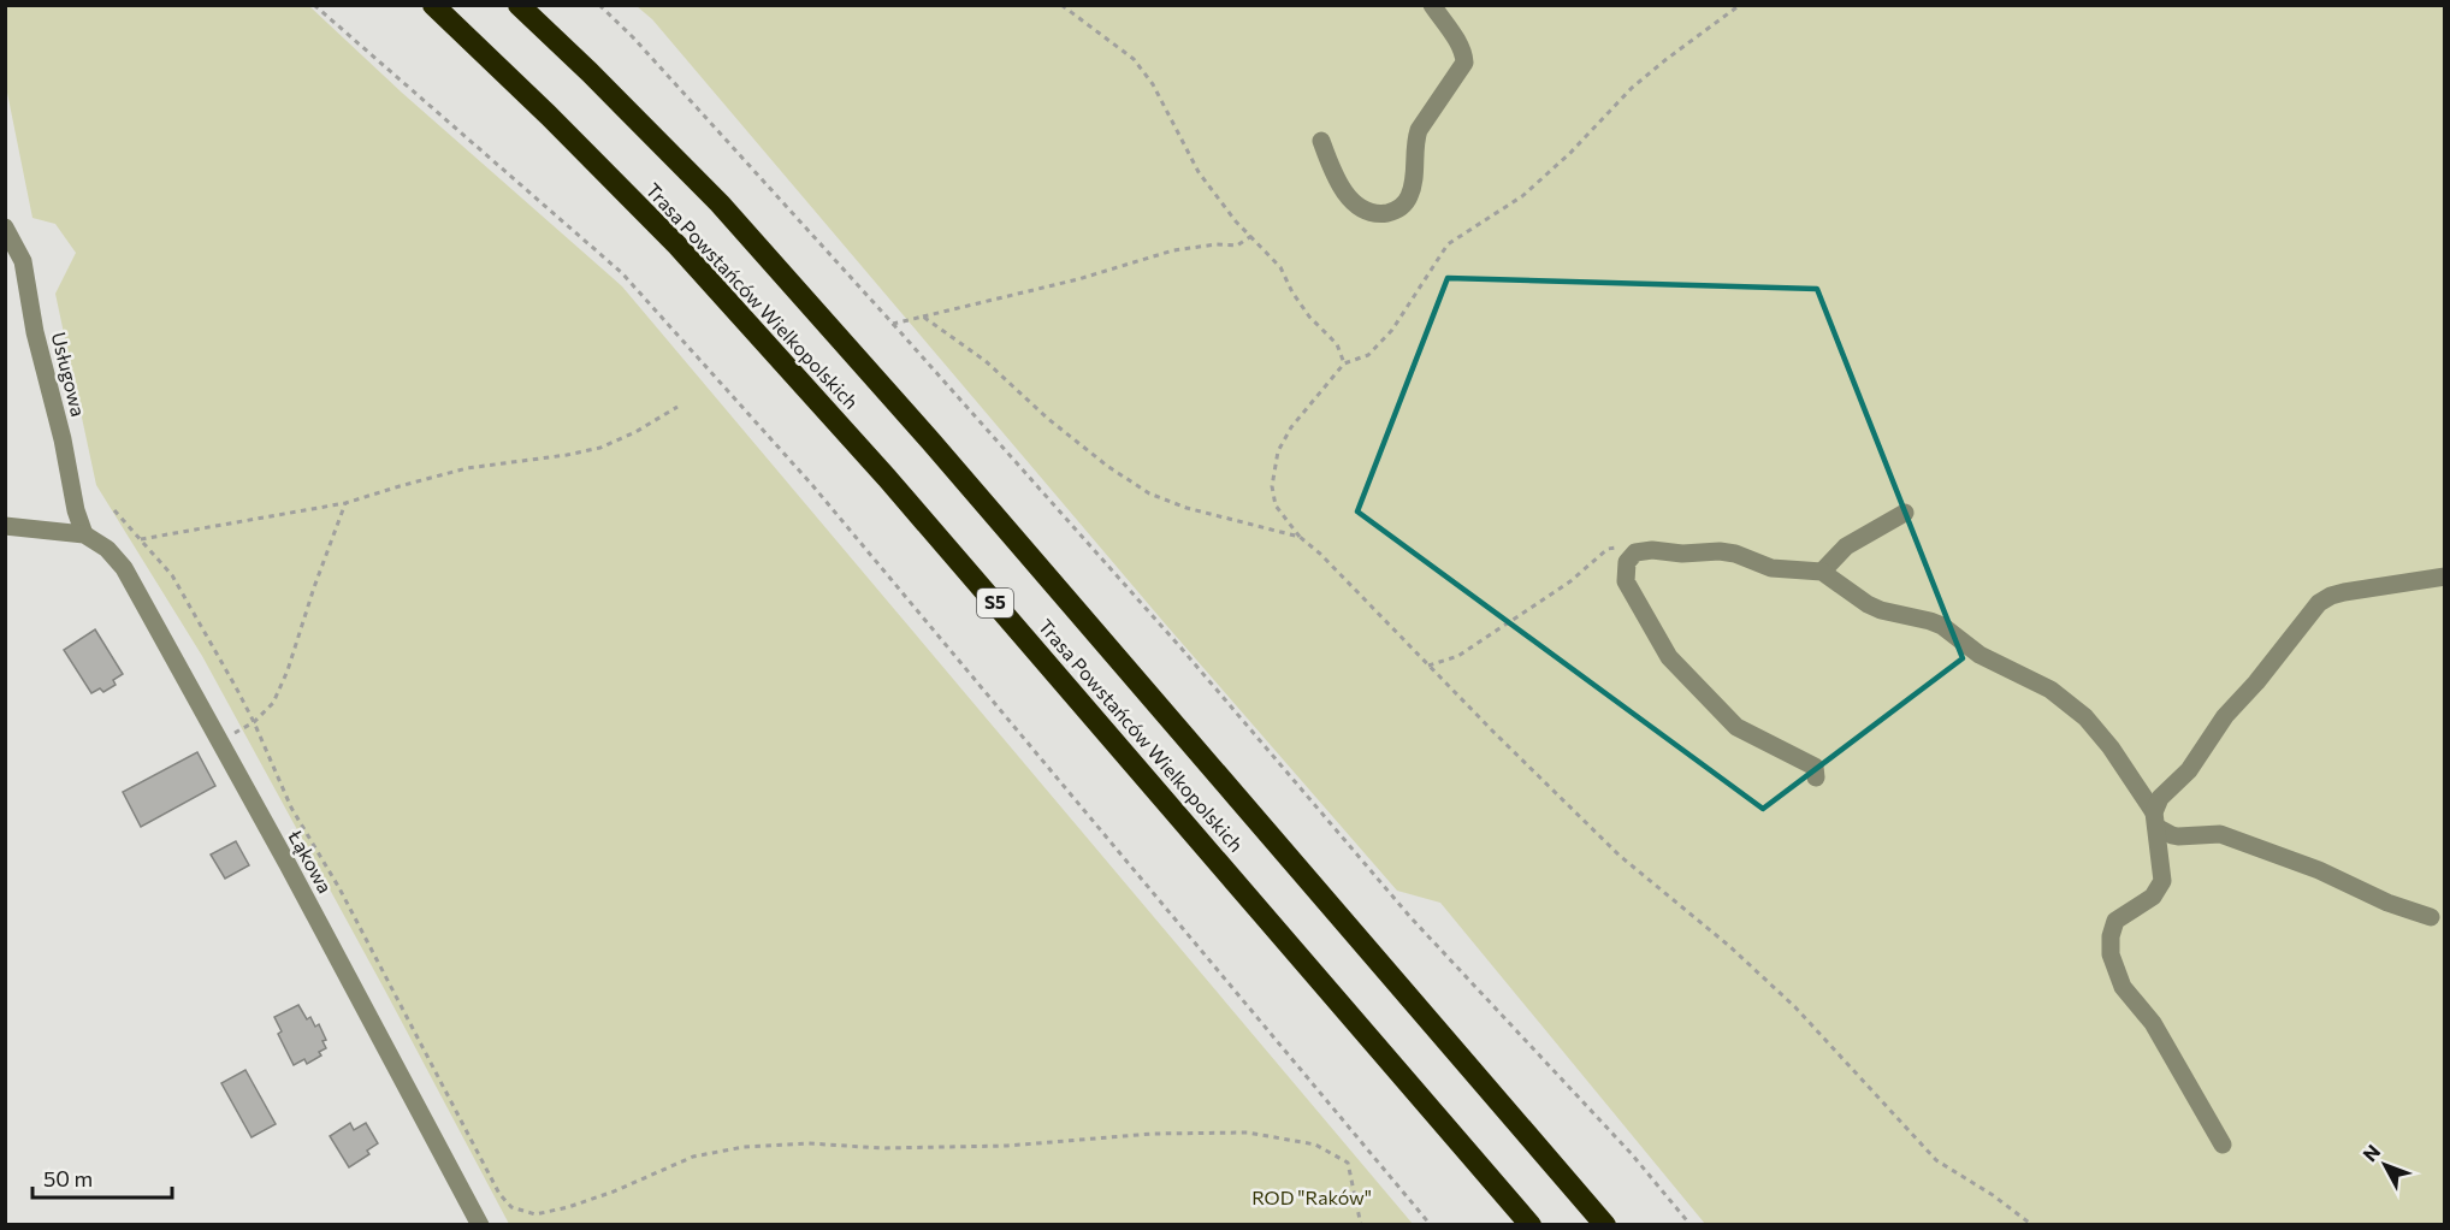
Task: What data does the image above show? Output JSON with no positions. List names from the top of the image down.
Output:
{
  "streets": {
    "highway": ["Trasa Powstańców Wielkopolskich", "S5"],
    "street": ["Usługowa", "Łąkowa"]
  },
  "crossings": [
    ["Usługowa", "Łąkowa"]
  ],
  "parks": ["ROD \"Raków\""],
  "scale_bar": "50 m",
  "north": "top left"
}
